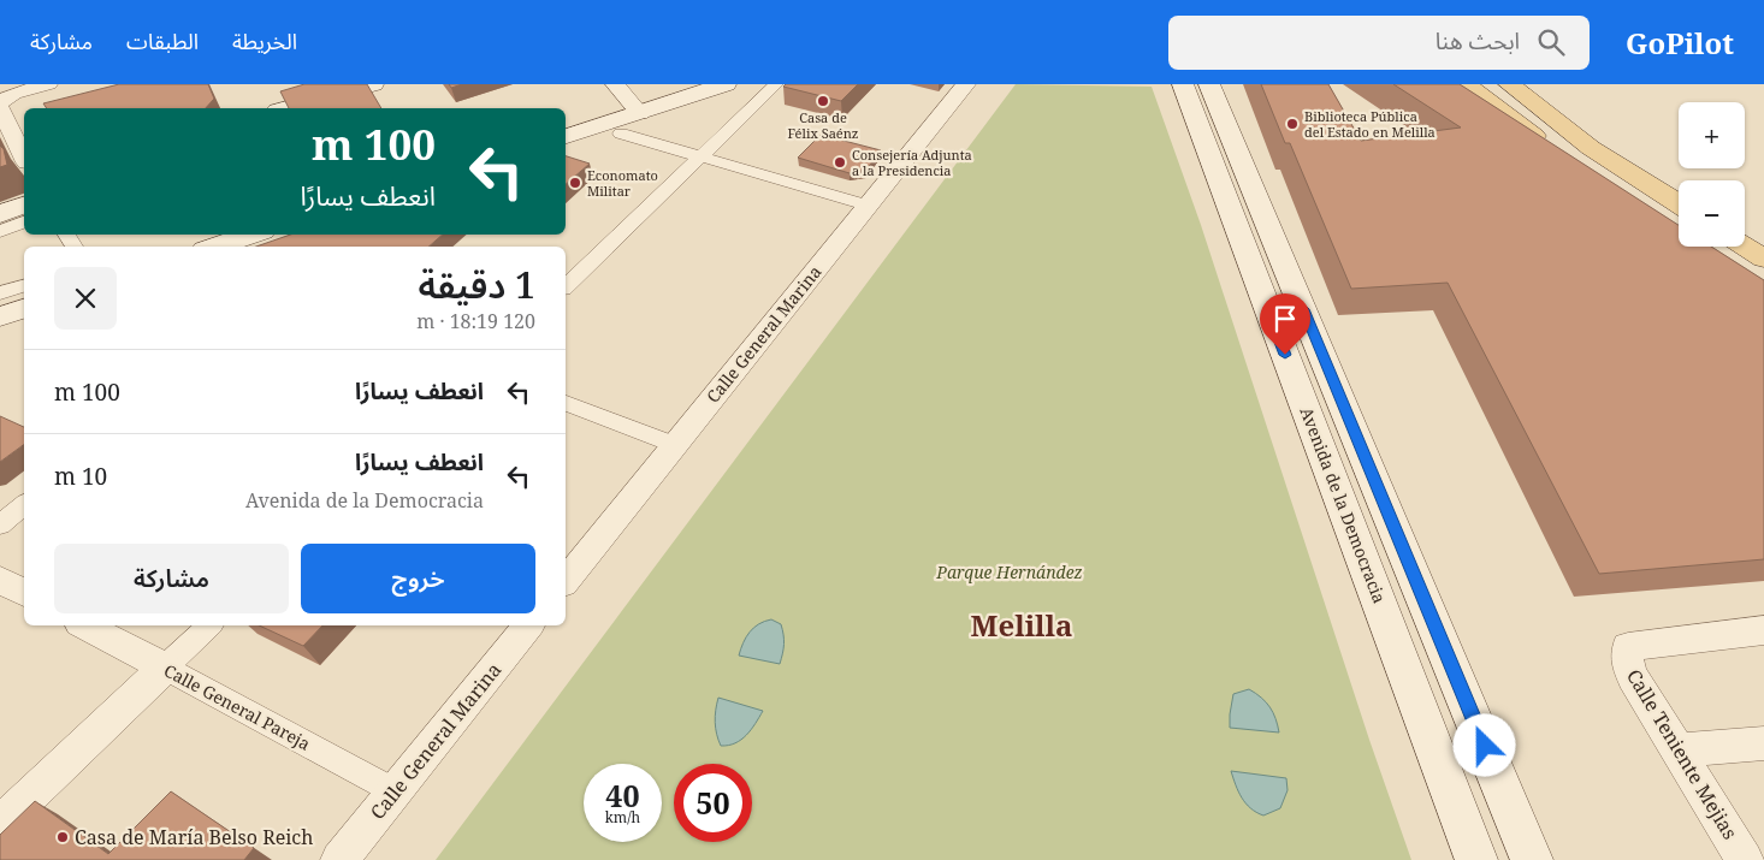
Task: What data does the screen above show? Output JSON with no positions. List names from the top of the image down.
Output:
{
  "streets": {
    "main road": ["Avenida de la Democracia"],
    "street": ["Calle General Marina", "Calle General Pareja", "Calle Teniente Mejias"]
  },
  "crossings": [
    ["Calle General Marina", "Calle General Pareja"]
  ],
  "districts": ["Melilla"],
  "parks": ["Parque Hernández"],
  "places": [
    "Casa de Félix Saénz",
    "Biblioteca Pública del Estado en Melilla",
    "Consejería Adjunta a la Presidencia",
    "Economato Militar",
    "Casa de María Belso Reich"
  ],
  "page": {
    "header": "GoPilot",
    "search": "ابحث هنا",
    "nav": ["الخريطة", "الطبقات", "مشاركة"],
    "map_buttons": ["+", "−"],
    "turn": ["100 m", "انعطف يسارًا"],
    "heading": ["1 دقيقة", "120 m · 18:19"],
    "list": [
      {
        "name": "انعطف يسارًا",
        "value": "100 m"
      },
      {
        "name": "انعطف يسارًا",
        "note": "Avenida de la Democracia",
        "value": "10 m"
      }
    ],
    "buttons": ["خروج", "مشاركة"],
    "speed": "40 km/h",
    "limit": "50"
  }
}
